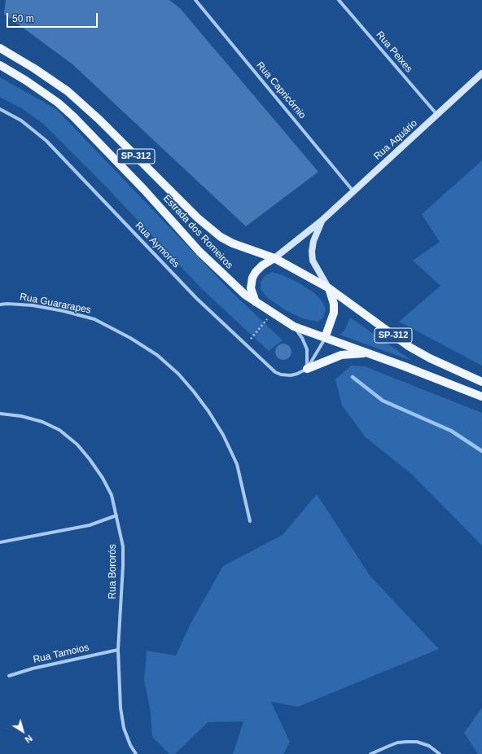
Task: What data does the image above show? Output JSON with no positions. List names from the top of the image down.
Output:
{
  "streets": {
    "main road": ["SP-312", "Estrada dos Romeiros"],
    "street": [
      "Rua Peixes",
      "Rua Capricórnio",
      "Rua Aquário",
      "Rua Aymorés",
      "Rua Guararapes",
      "Rua Bororós",
      "Rua Tamoios"
    ]
  },
  "crossings": [
    ["Rua Peixes", "Rua Aquário"],
    ["Rua Capricórnio", "Rua Aquário"],
    ["Rua Aquário", "Estrada dos Romeiros"],
    ["Rua Bororós", "Rua Tamoios"]
  ],
  "scale_bar": "50 m",
  "north": "bottom right"
}
